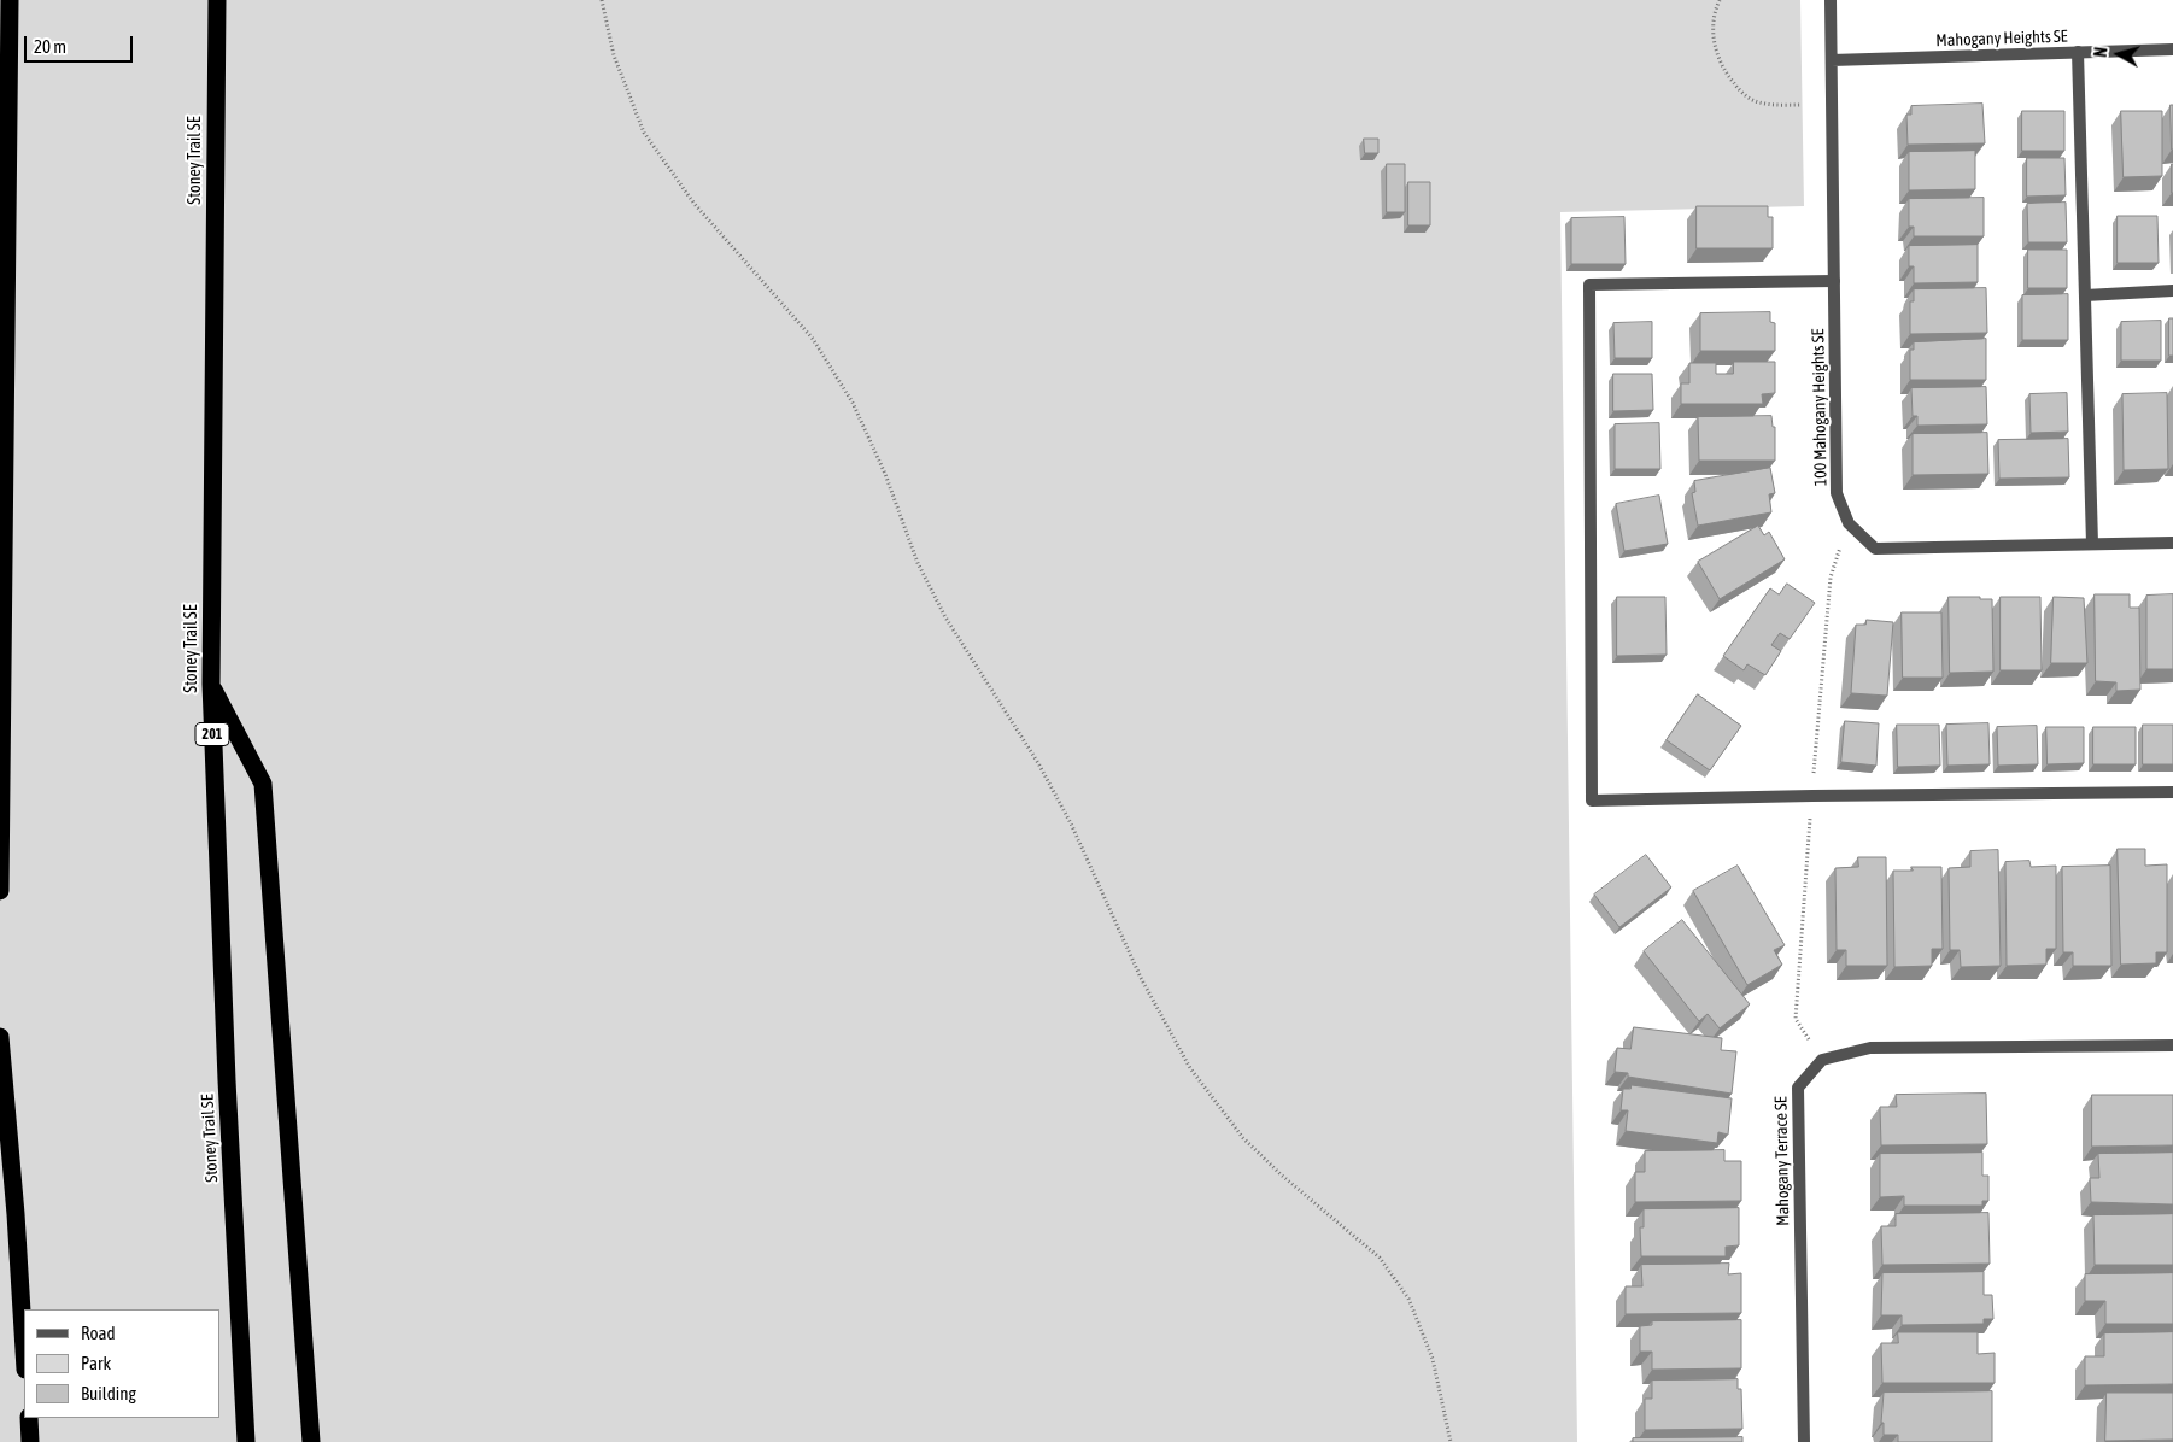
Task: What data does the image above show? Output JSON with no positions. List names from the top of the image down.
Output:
{
  "streets": {
    "highway": ["Stoney Trail SE", "201"],
    "street": ["Mahogany Heights SE", "100 Mahogany Heights SE", "Mahogany Terrace SE"]
  },
  "crossings": [
    ["Mahogany Heights SE", "100 Mahogany Heights SE"]
  ],
  "legend": ["Road", "Park", "Building"],
  "scale_bar": "20 m",
  "north": "left"
}
